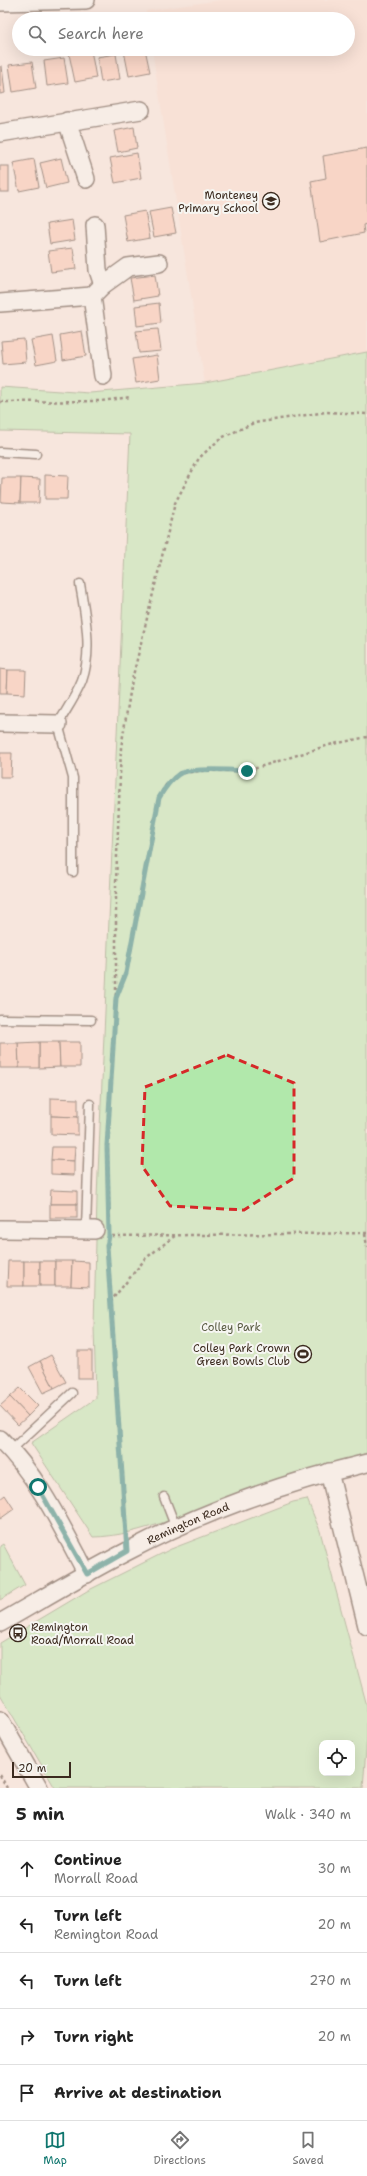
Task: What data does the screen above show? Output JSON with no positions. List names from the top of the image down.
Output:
{
  "streets": {
    "street": ["Remington Road"]
  },
  "parks": ["Colley Park"],
  "places": {
    "school or university": ["Monteney Primary School"],
    "sports": ["Colley Park Crown Green Bowls Club"],
    "bus stop": ["Remington Road/Morrall Road"]
  },
  "scale_bar": "20 m",
  "page": {
    "search": "Search here",
    "scale": "20 m",
    "heading": ["5 min", "Walk · 340 m"],
    "list": [
      ["Continue", "Morrall Road", "30 m"],
      ["Turn left", "Remington Road", "20 m"],
      ["Turn left", "270 m"],
      ["Turn right", "20 m"],
      "Arrive at destination"
    ],
    "nav": ["Map", "Directions", "Saved"]
  }
}
